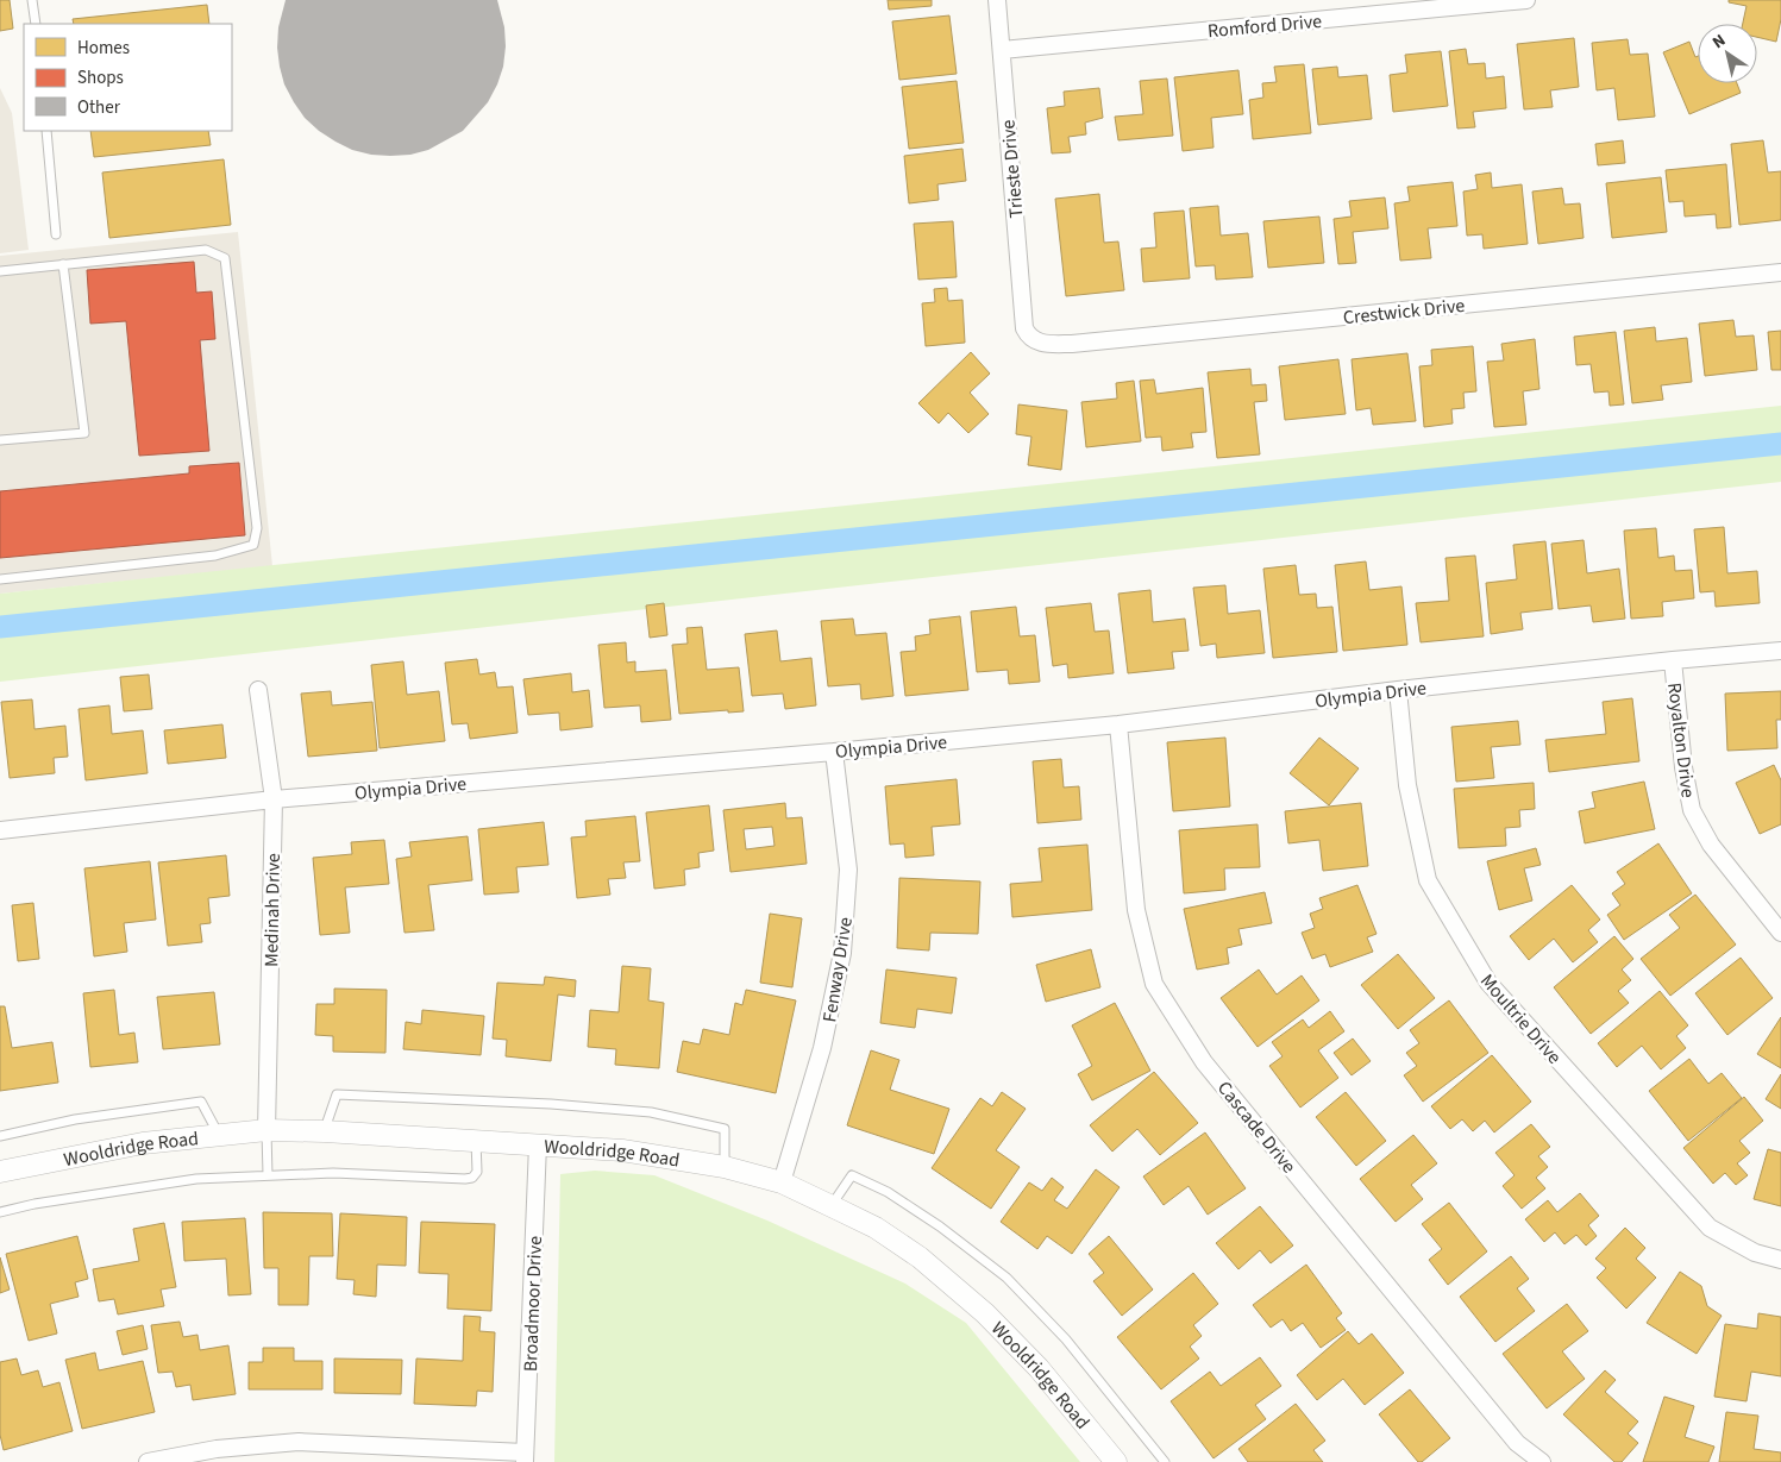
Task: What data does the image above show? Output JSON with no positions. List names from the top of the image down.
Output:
{
  "streets": {
    "street": [
      "Romford Drive",
      "Trieste Drive",
      "Crestwick Drive",
      "Olympia Drive",
      "Royalton Drive",
      "Medinah Drive",
      "Fenway Drive",
      "Moultrie Drive",
      "Cascade Drive",
      "Wooldridge Road",
      "Broadmoor Drive"
    ]
  },
  "crossings": [
    ["Romford Drive", "Trieste Drive"],
    ["Trieste Drive", "Crestwick Drive"],
    ["Olympia Drive", "Royalton Drive"],
    ["Olympia Drive", "Medinah Drive"],
    ["Olympia Drive", "Fenway Drive"],
    ["Olympia Drive", "Moultrie Drive"],
    ["Olympia Drive", "Cascade Drive"],
    ["Medinah Drive", "Wooldridge Road"],
    ["Fenway Drive", "Wooldridge Road"],
    ["Wooldridge Road", "Broadmoor Drive"]
  ],
  "legend": ["Homes", "Shops", "Other"],
  "north": "top left"
}
